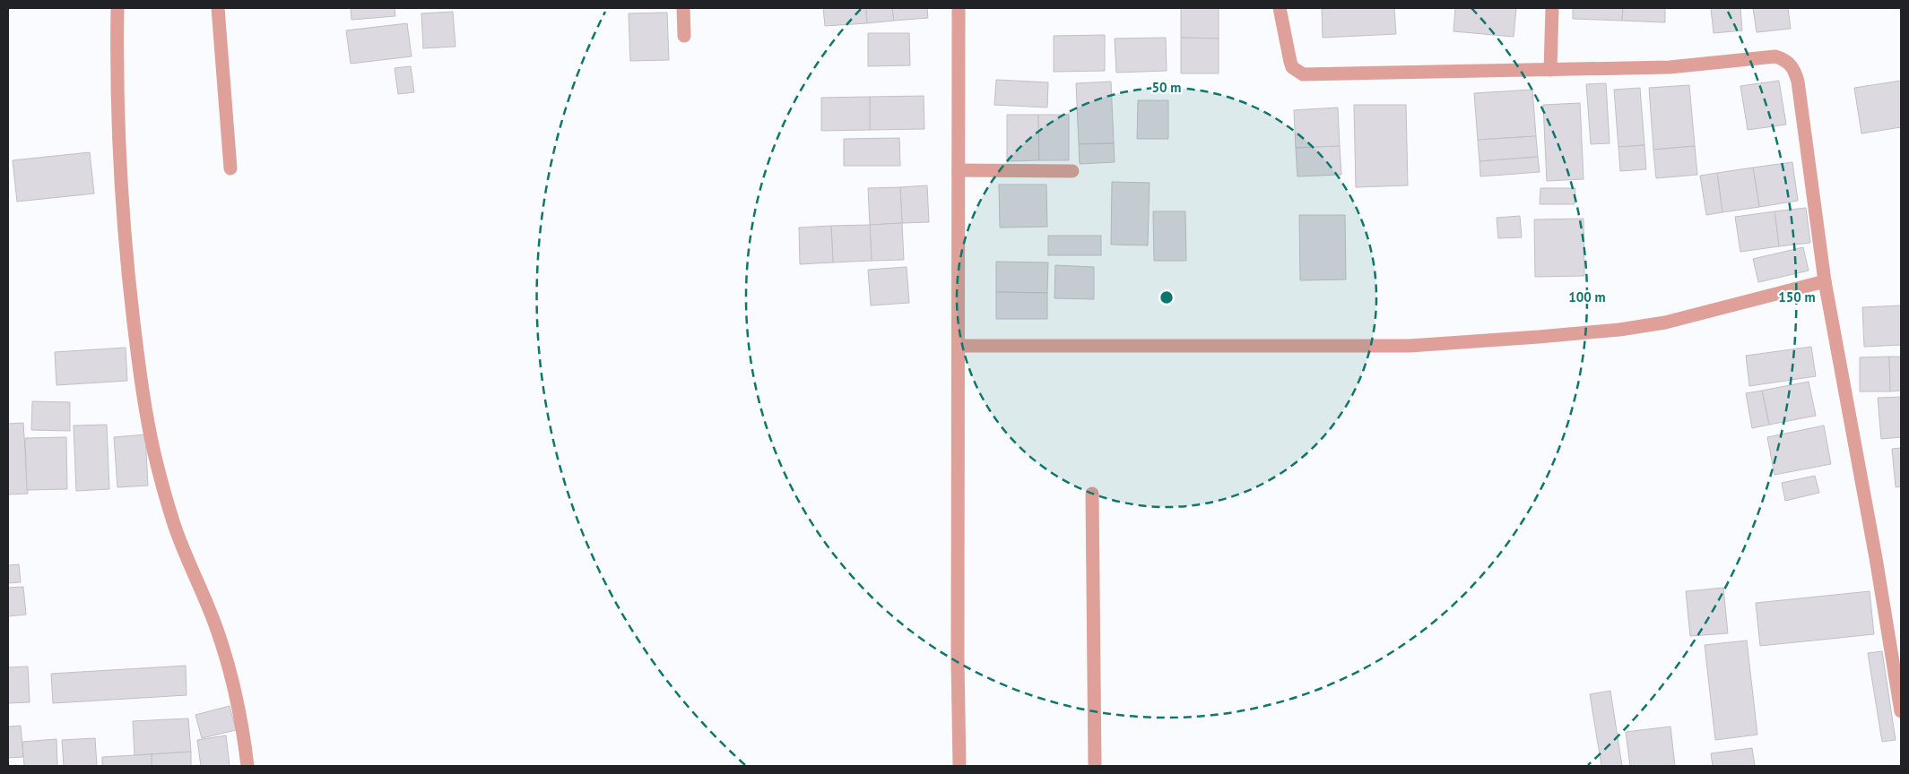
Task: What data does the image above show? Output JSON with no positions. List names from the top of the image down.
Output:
{
  "rings": ["50 m", "100 m", "150 m"]
}
